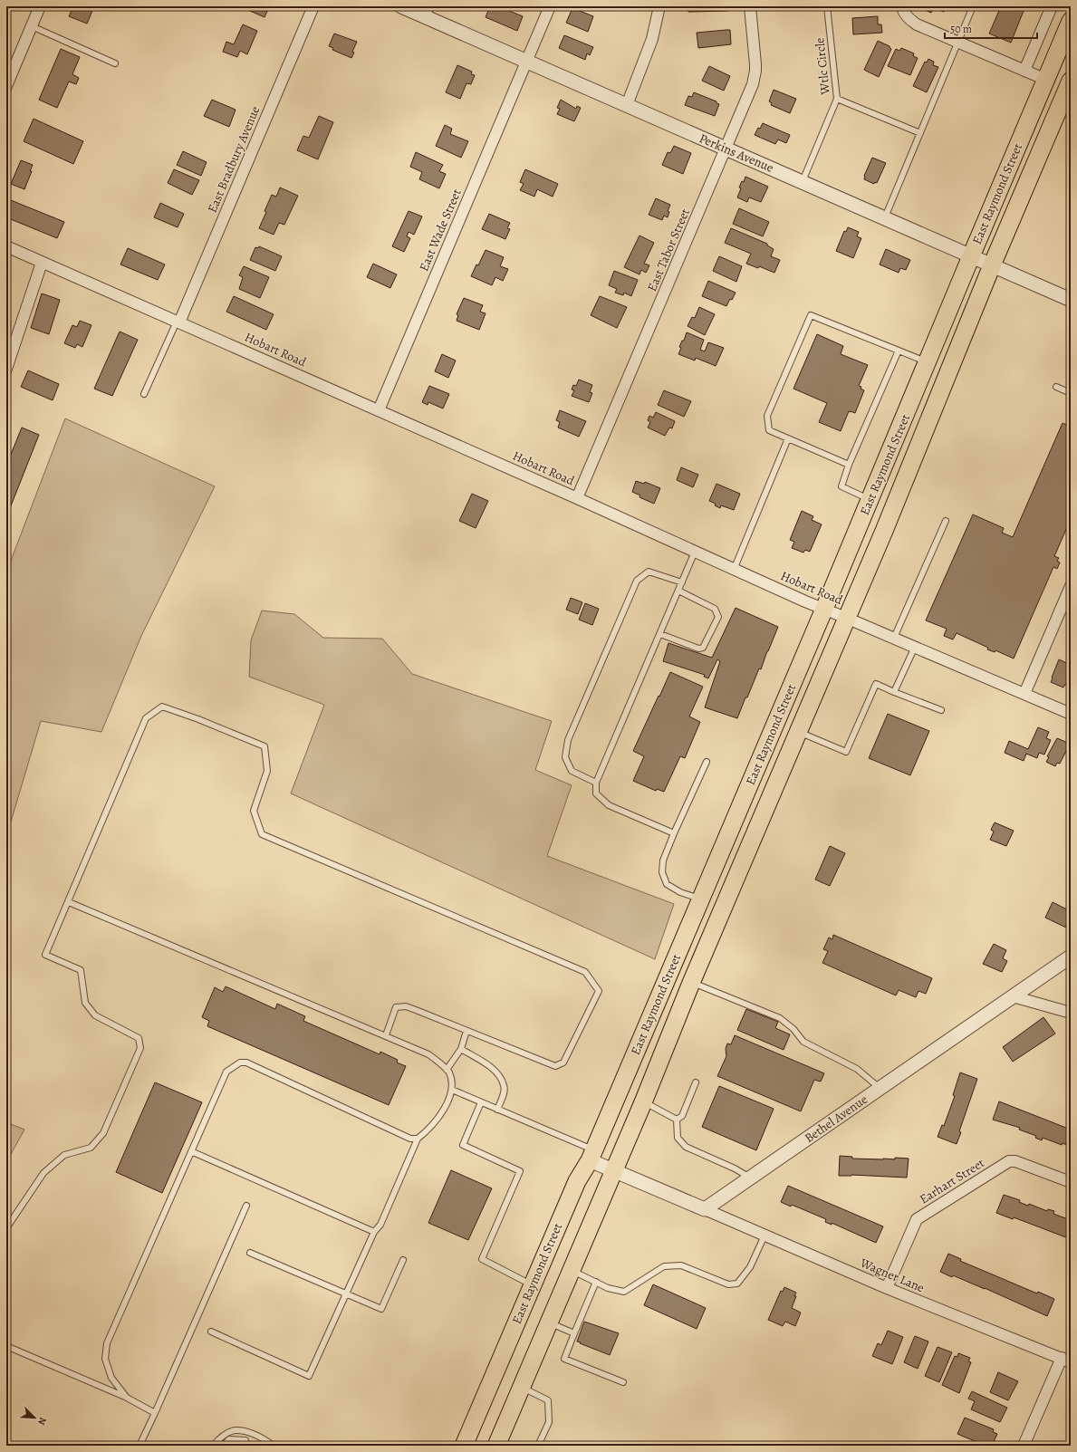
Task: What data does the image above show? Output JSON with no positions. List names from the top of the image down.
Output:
{
  "streets": {
    "main road": ["East Raymond Street"],
    "street": [
      "Perkins Avenue",
      "East Bradbury Avenue",
      "East Wade Street",
      "East Tabor Street",
      "Hobart Road",
      "Bethel Avenue",
      "Earhart Street",
      "Wagner Lane"
    ],
    "lane": ["Wtlc Circle"]
  },
  "crossings": [
    ["Wtlc Circle", "Perkins Avenue"],
    ["Perkins Avenue", "East Raymond Street"],
    ["Perkins Avenue", "East Wade Street"],
    ["Perkins Avenue", "East Tabor Street"],
    ["East Bradbury Avenue", "Hobart Road"],
    ["East Raymond Street", "Hobart Road"],
    ["East Wade Street", "Hobart Road"],
    ["East Tabor Street", "Hobart Road"],
    ["Bethel Avenue", "Wagner Lane"],
    ["Earhart Street", "Wagner Lane"]
  ],
  "scale_bar": "50 m",
  "north": "bottom right"
}
